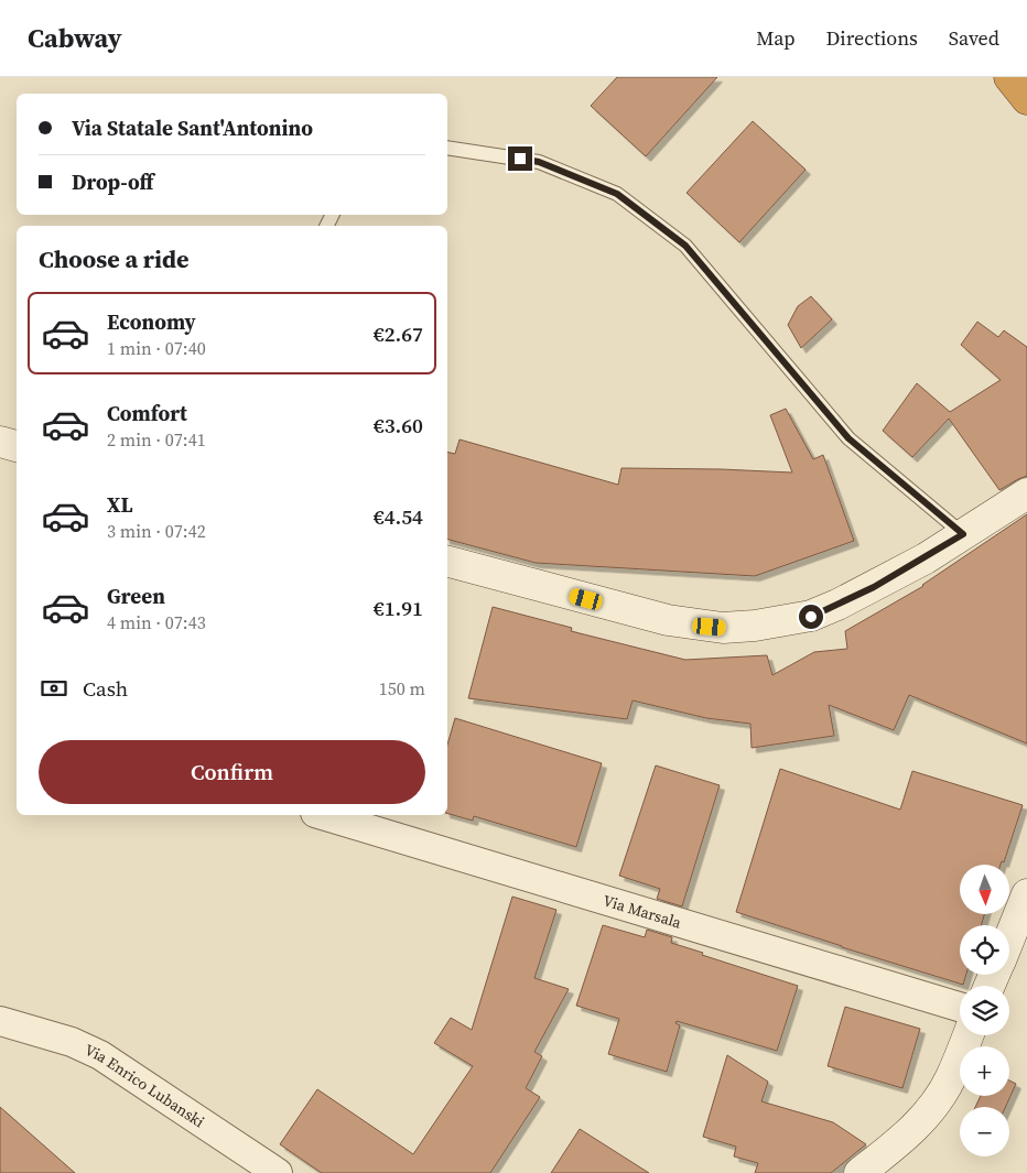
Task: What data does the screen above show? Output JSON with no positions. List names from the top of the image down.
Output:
{
  "streets": {
    "street": ["Via Marsala", "Via Enrico Lubanski"]
  },
  "north": "bottom",
  "page": {
    "header": "Cabway",
    "nav": ["Map", "Directions", "Saved"],
    "banner": ["Via Statale Sant'Antonino", "Drop-off"],
    "heading": "Choose a ride",
    "list": [
      {
        "name": "Economy",
        "note": "1 min · 07:40",
        "value": "€2.67"
      },
      {
        "name": "Comfort",
        "note": "2 min · 07:41",
        "value": "€3.60"
      },
      {
        "name": "XL",
        "note": "3 min · 07:42",
        "value": "€4.54"
      },
      {
        "name": "Green",
        "note": "4 min · 07:43",
        "value": "€1.91"
      }
    ],
    "pay": ["Cash", "150 m"],
    "buttons": "Confirm",
    "map_buttons": ["+", "−"]
  }
}
